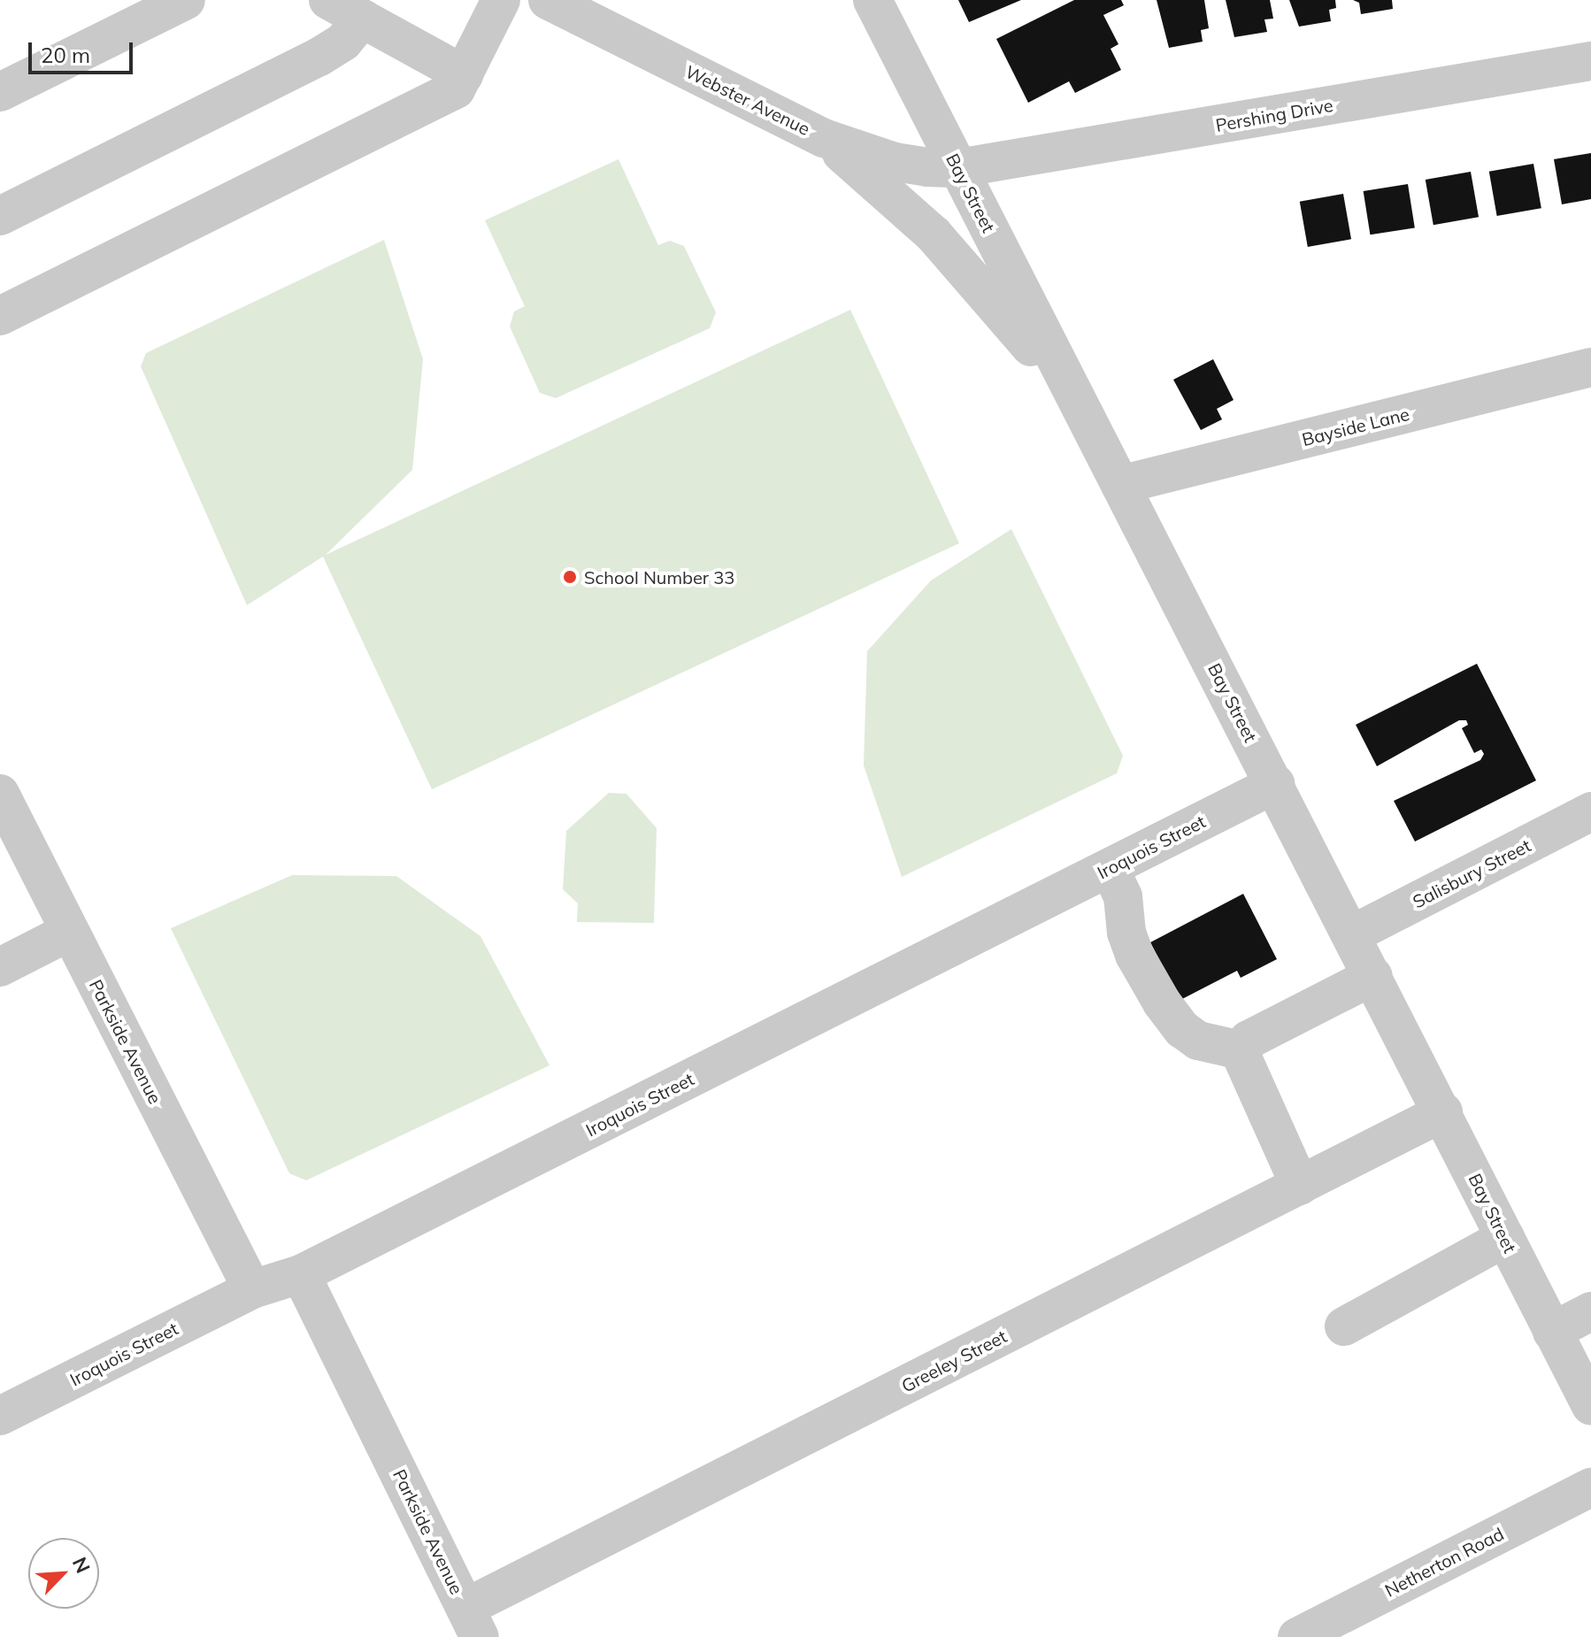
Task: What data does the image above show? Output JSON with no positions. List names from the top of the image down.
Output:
{
  "streets": {
    "street": [
      "Webster Avenue",
      "Pershing Drive",
      "Bay Street",
      "Bayside Lane",
      "Iroquois Street",
      "Salisbury Street",
      "Parkside Avenue",
      "Greeley Street",
      "Netherton Road"
    ]
  },
  "crossings": [
    ["Webster Avenue", "Pershing Drive"],
    ["Webster Avenue", "Bay Street"],
    ["Pershing Drive", "Bay Street"],
    ["Bay Street", "Bayside Lane"],
    ["Bay Street", "Iroquois Street"],
    ["Bay Street", "Salisbury Street"],
    ["Bay Street", "Greeley Street"],
    ["Iroquois Street", "Parkside Avenue"],
    ["Parkside Avenue", "Greeley Street"]
  ],
  "places": ["School Number 33"],
  "scale_bar": "20 m",
  "north": "top right"
}
